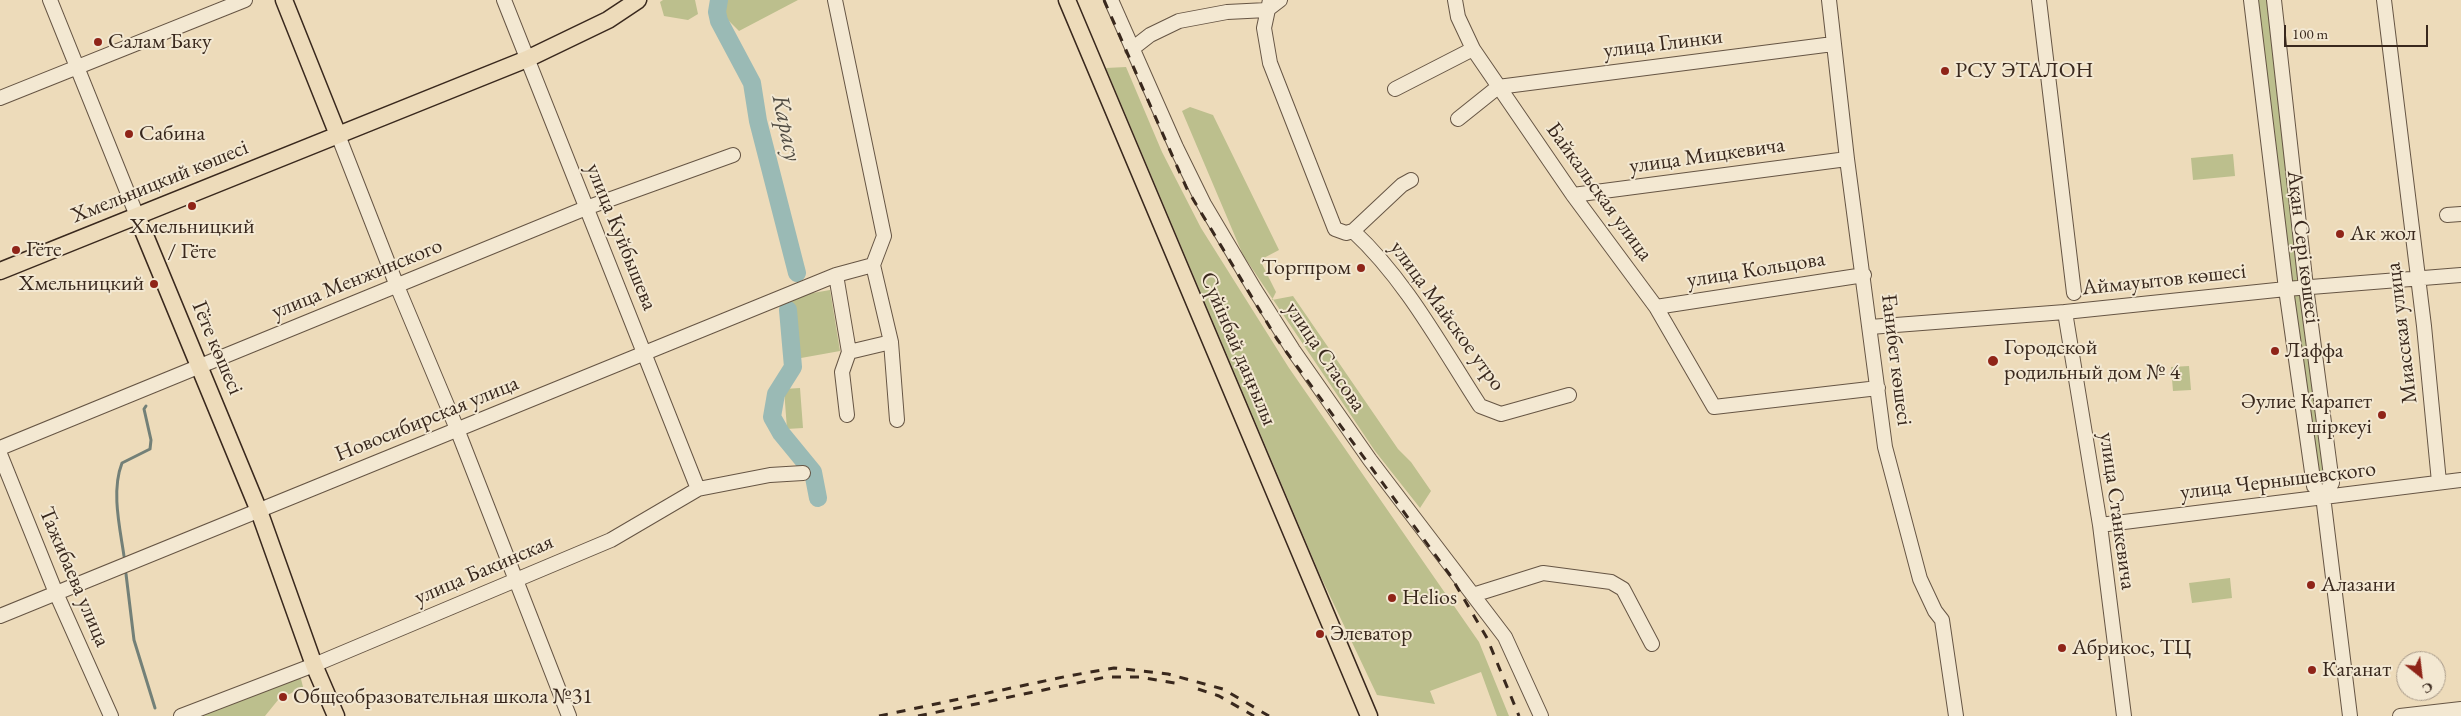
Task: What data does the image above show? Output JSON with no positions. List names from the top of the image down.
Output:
{
  "streets": {
    "main road": ["Хмельницкий көшесі", "Гёте көшесі", "Сүйінбай даңғылы"],
    "street": [
      "улица Глинки",
      "улица Мицкевича",
      "Байкальская улица",
      "улица Куйбышева",
      "Ақан Сері көшесі",
      "улица Кольцова",
      "улица Менжинского",
      "Аймауытов көшесі",
      "улица Майское утро",
      "Миасская улица",
      "улица Стасова",
      "Ғанибет көшесі",
      "Новосибирская улица",
      "улица Чернышевского",
      "улица Станкевича",
      "улица Бакинская",
      "Тажибаева улица"
    ]
  },
  "crossings": [
    ["улица Глинки", "Байкальская улица"],
    ["улица Глинки", "Ғанибет көшесі"],
    ["улица Мицкевича", "Байкальская улица"],
    ["улица Мицкевича", "Ғанибет көшесі"],
    ["Хмельницкий көшесі", "улица Куйбышева"],
    ["Хмельницкий көшесі", "Гёте көшесі"],
    ["Байкальская улица", "улица Кольцова"],
    ["Байкальская улица", "Ғанибет көшесі"],
    ["улица Куйбышева", "улица Менжинского"],
    ["улица Куйбышева", "Новосибирская улица"],
    ["улица Куйбышева", "улица Бакинская"],
    ["Ақан Сері көшесі", "Аймауытов көшесі"],
    ["Ақан Сері көшесі", "улица Чернышевского"],
    ["улица Кольцова", "Ғанибет көшесі"],
    ["улица Менжинского", "Гёте көшесі"],
    ["Аймауытов көшесі", "Миасская улица"],
    ["Аймауытов көшесі", "Ғанибет көшесі"],
    ["Аймауытов көшесі", "улица Станкевича"],
    ["Миасская улица", "улица Чернышевского"],
    ["Гёте көшесі", "Новосибирская улица"],
    ["Гёте көшесі", "улица Бакинская"],
    ["Новосибирская улица", "Тажибаева улица"],
    ["улица Чернышевского", "улица Станкевича"]
  ],
  "water": ["Карасу"],
  "places": [
    "Салам Баку",
    "РСУ ЭТАЛОН",
    "Сабина",
    "Хмельницкий / Гёте",
    "Ак жол",
    "Гёте",
    "Торгпром",
    "Хмельницкий",
    "Лаффа",
    "Городской родильный дом № 4",
    "Әулие Карапет шіркеуі",
    "Алазани",
    "Helios",
    "Элеватор",
    "Абрикос, ТЦ",
    "Каганат",
    "Общеобразовательная школа №31"
  ],
  "scale_bar": "100 m",
  "north": "bottom right"
}
